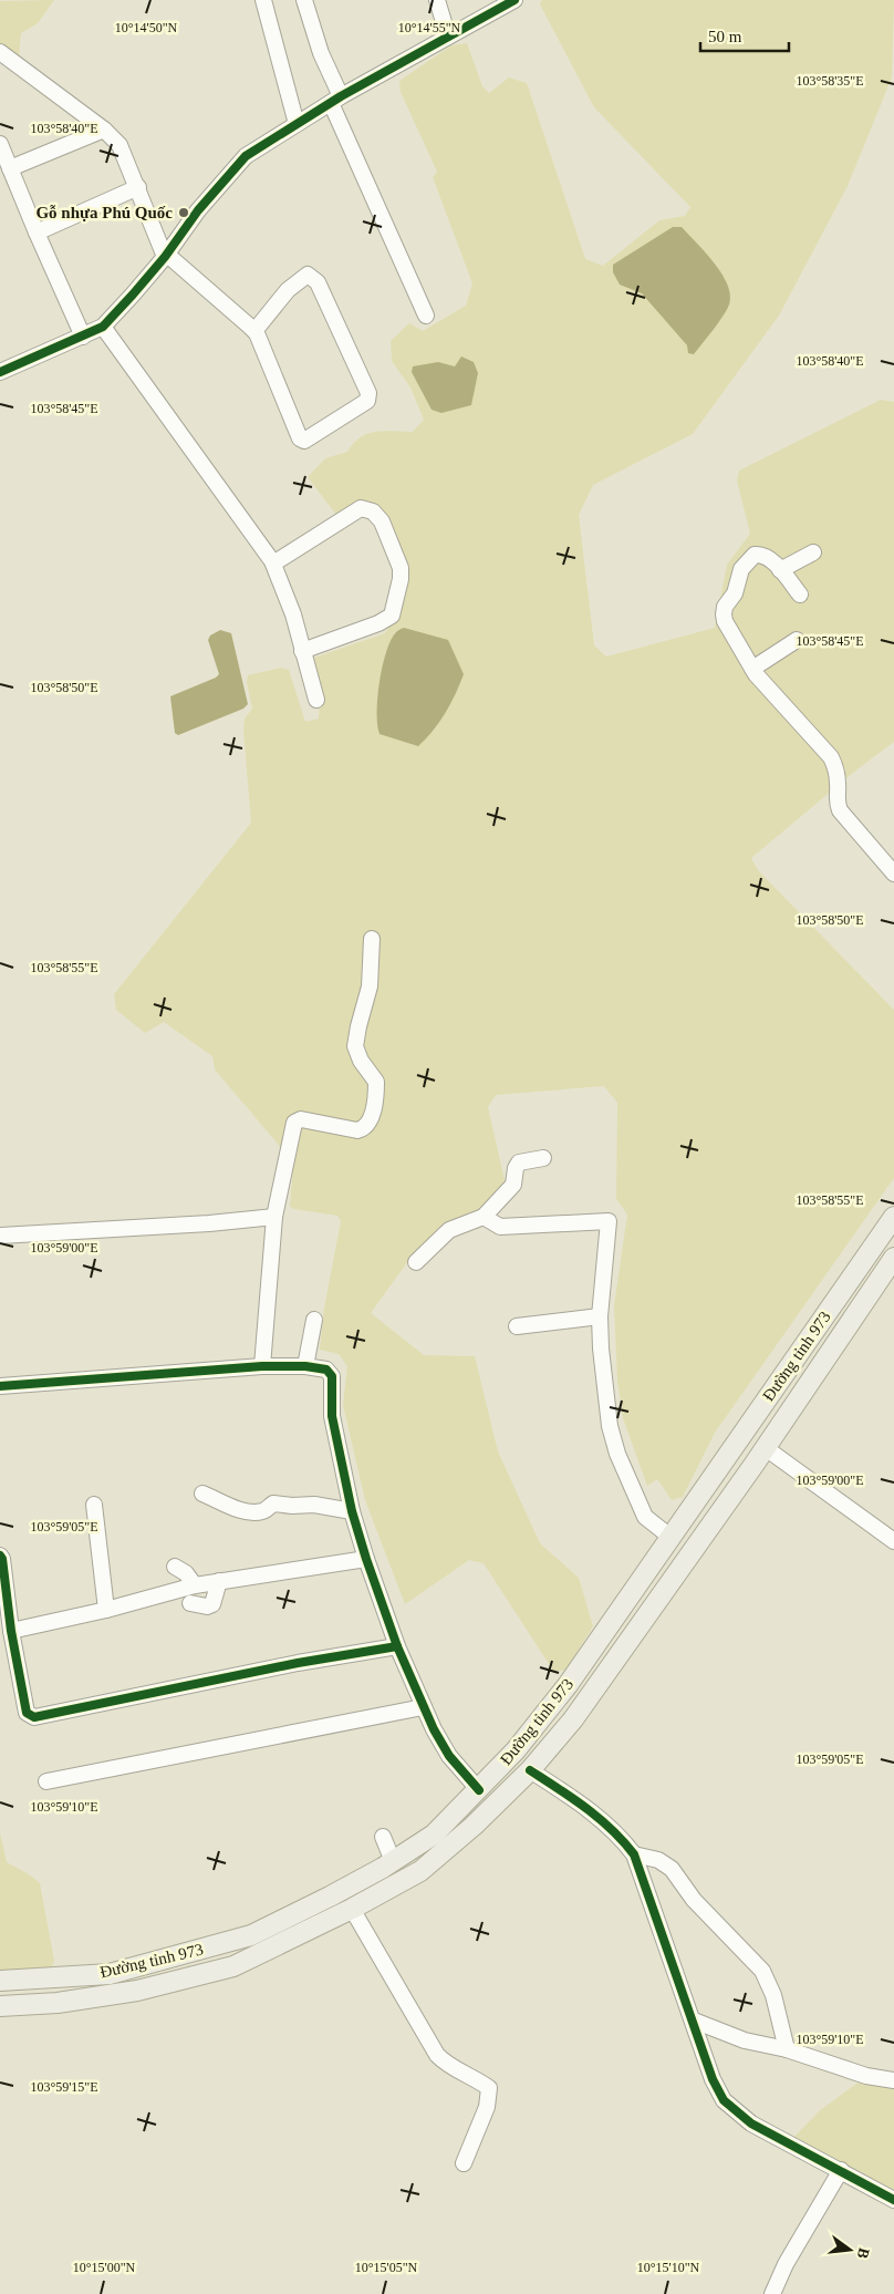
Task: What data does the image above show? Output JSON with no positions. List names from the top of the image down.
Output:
{
  "streets": {
    "main road": ["Đường tỉnh 973"]
  },
  "places": ["Gỗ nhựa Phú Quốc"],
  "scale_bar": "50 m",
  "north": "right",
  "coordinates": [
    "10°14'50\"N",
    "10°14'55\"N",
    "103°58'35\"E",
    "103°58'40\"E",
    "103°58'45\"E",
    "103°58'50\"E",
    "103°58'55\"E",
    "103°59'00\"E",
    "103°59'05\"E",
    "103°59'10\"E",
    "103°59'15\"E",
    "10°15'00\"N",
    "10°15'05\"N",
    "10°15'10\"N"
  ]
}
